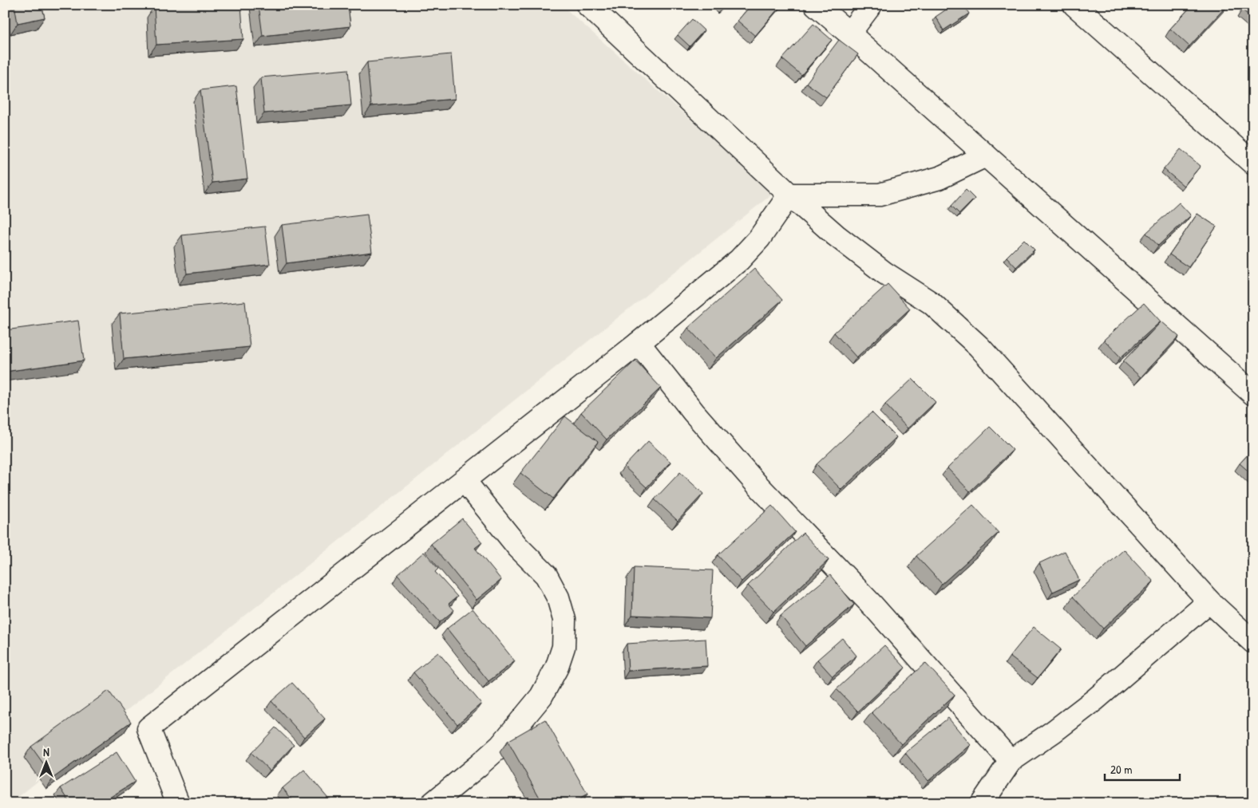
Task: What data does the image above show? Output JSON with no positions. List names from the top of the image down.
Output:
{
  "scale_bar": "20 m",
  "north": "top"
}
